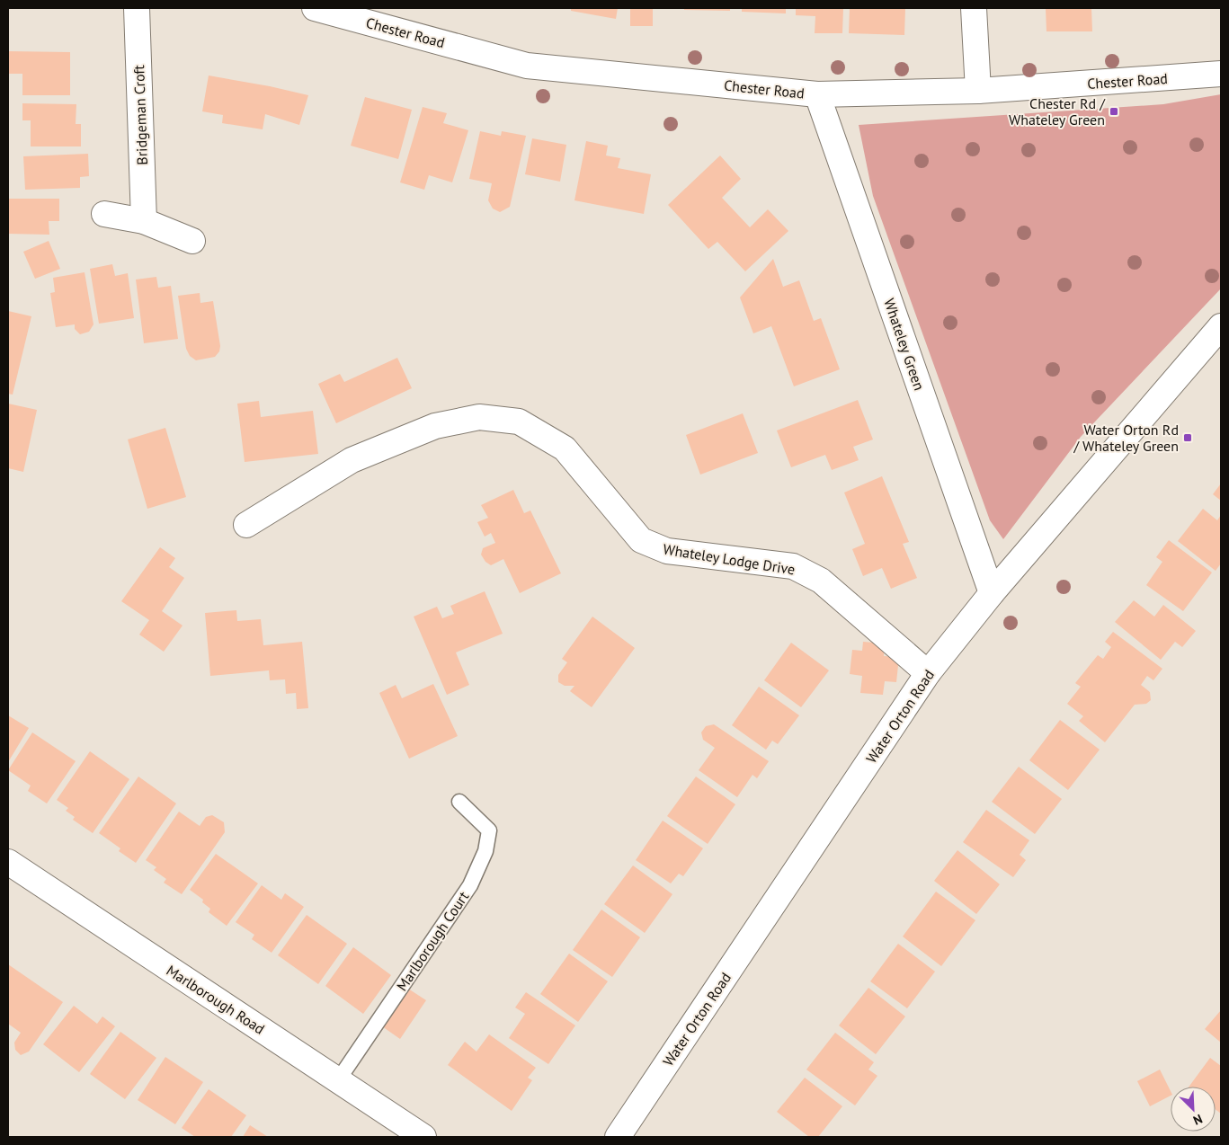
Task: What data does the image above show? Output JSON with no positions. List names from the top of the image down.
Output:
{
  "streets": {
    "street": [
      "Chester Road",
      "Bridgeman Croft",
      "Whateley Green",
      "Whateley Lodge Drive",
      "Water Orton Road",
      "Marlborough Road"
    ],
    "lane": ["Marlborough Court"]
  },
  "crossings": [
    ["Chester Road", "Whateley Green"],
    ["Whateley Green", "Water Orton Road"],
    ["Whateley Lodge Drive", "Water Orton Road"],
    ["Marlborough Court", "Marlborough Road"]
  ],
  "places": {
    "transit": ["Chester Rd / Whateley Green", "Water Orton Rd / Whateley Green"]
  },
  "north": "bottom right"
}
